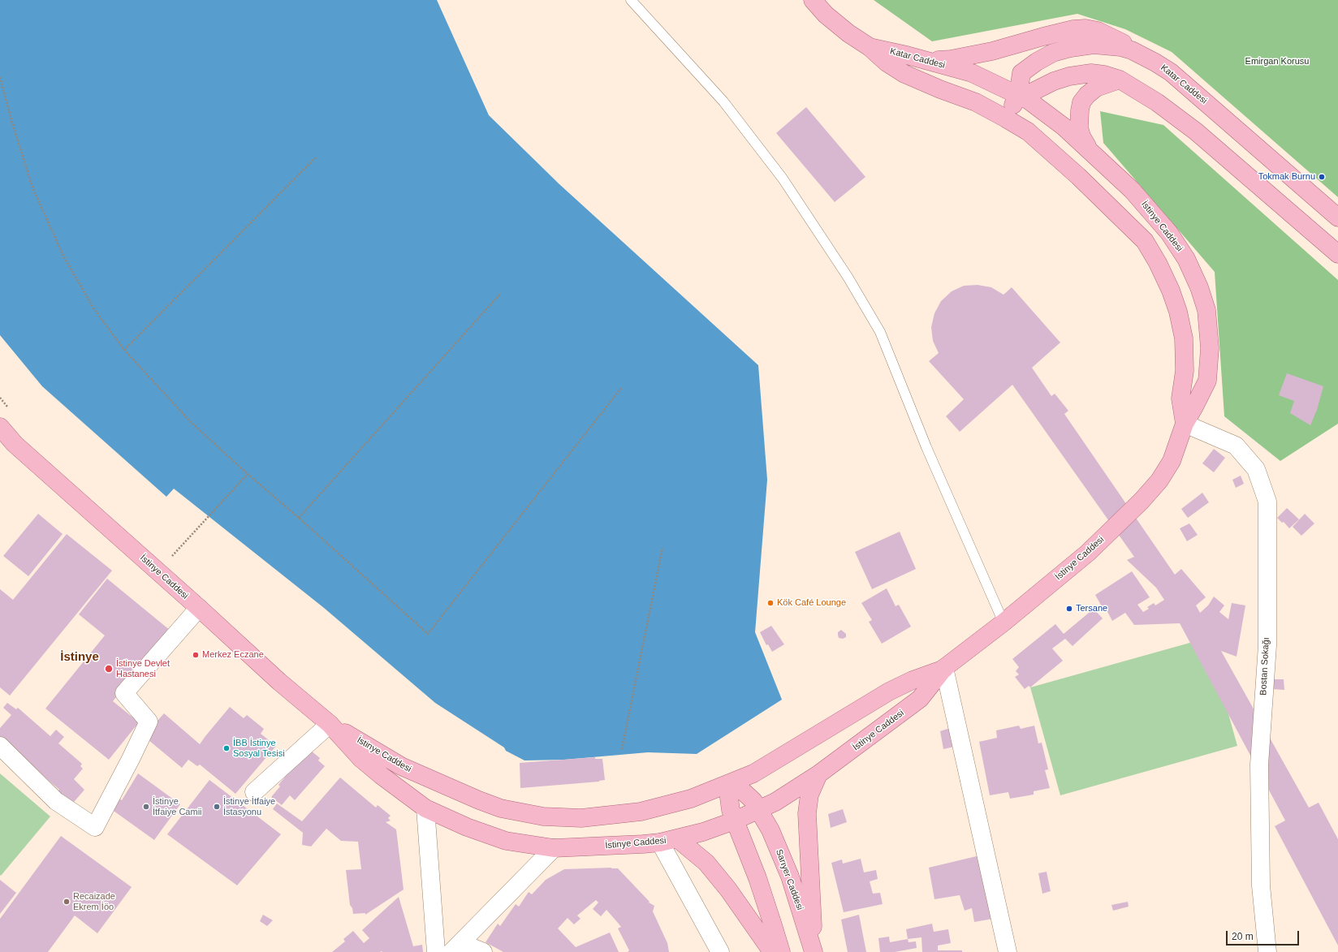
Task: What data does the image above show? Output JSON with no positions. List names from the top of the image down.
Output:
{
  "streets": {
    "main road": ["Katar Caddesi", "İstinye Caddesi", "Sarıyer Caddesi"],
    "street": ["Bostan Sokağı"]
  },
  "crossings": [
    ["Katar Caddesi", "İstinye Caddesi"],
    ["İstinye Caddesi", "Bostan Sokağı"],
    ["İstinye Caddesi", "Sarıyer Caddesi"]
  ],
  "districts": ["İstinye"],
  "parks": ["Emirgan Korusu"],
  "places": [
    "Tokmak Burnu",
    "Kök Café Lounge",
    "Tersane",
    "Merkez Eczane",
    "İstinye Devlet Hastanesi",
    "İBB İstinye Sosyal Tesisi",
    "İstinye İtfaiye Camii",
    "İstinye İtfaiye İstasyonu",
    "Recaizade Ekrem İöo"
  ],
  "scale_bar": "20 m"
}
